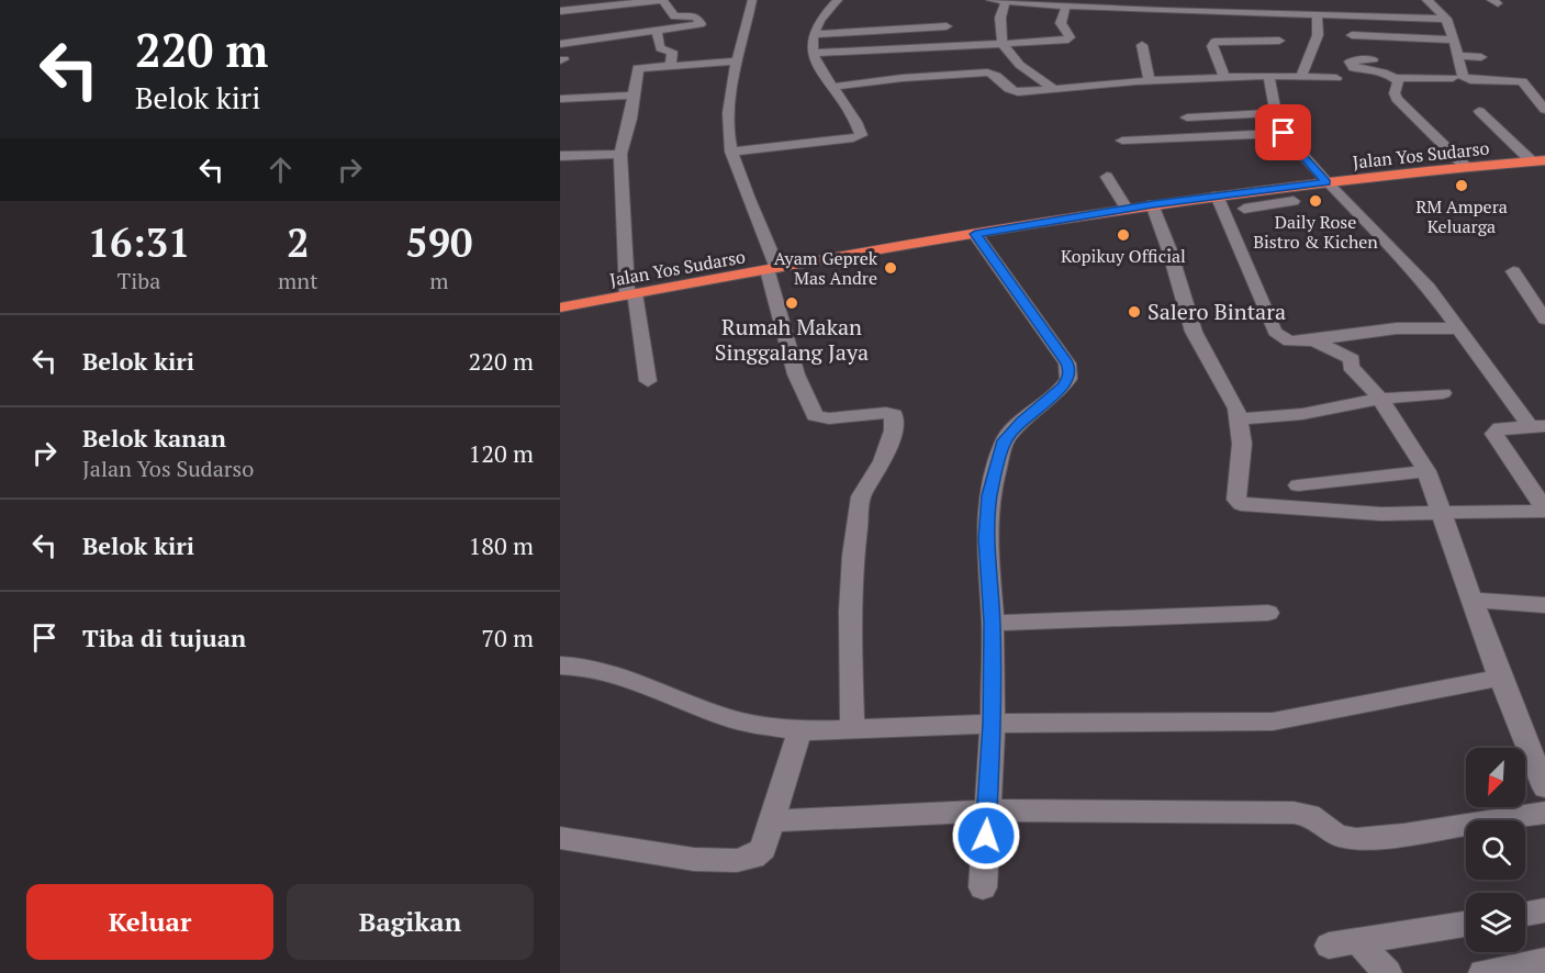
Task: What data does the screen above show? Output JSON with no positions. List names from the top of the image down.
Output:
{
  "streets": {
    "highway": ["Jalan Yos Sudarso"]
  },
  "places": [
    "RM Ampera Keluarga",
    "Daily Rose Bistro & Kichen",
    "Kopikuy Official",
    "Ayam Geprek Mas Andre",
    "Rumah Makan Singgalang Jaya",
    "Salero Bintara"
  ],
  "north": "bottom left",
  "page": {
    "turn": ["220 m", "Belok kiri"],
    "eta": [
      "16:31",
      "Tiba",
      "2",
      "mnt",
      "590",
      "m"
    ],
    "list": [
      {
        "name": "Belok kiri",
        "value": "220 m"
      },
      {
        "name": "Belok kanan",
        "note": "Jalan Yos Sudarso",
        "value": "120 m"
      },
      {
        "name": "Belok kiri",
        "value": "180 m"
      },
      {
        "name": "Tiba di tujuan",
        "value": "70 m"
      }
    ],
    "buttons": ["Keluar", "Bagikan"]
  }
}
